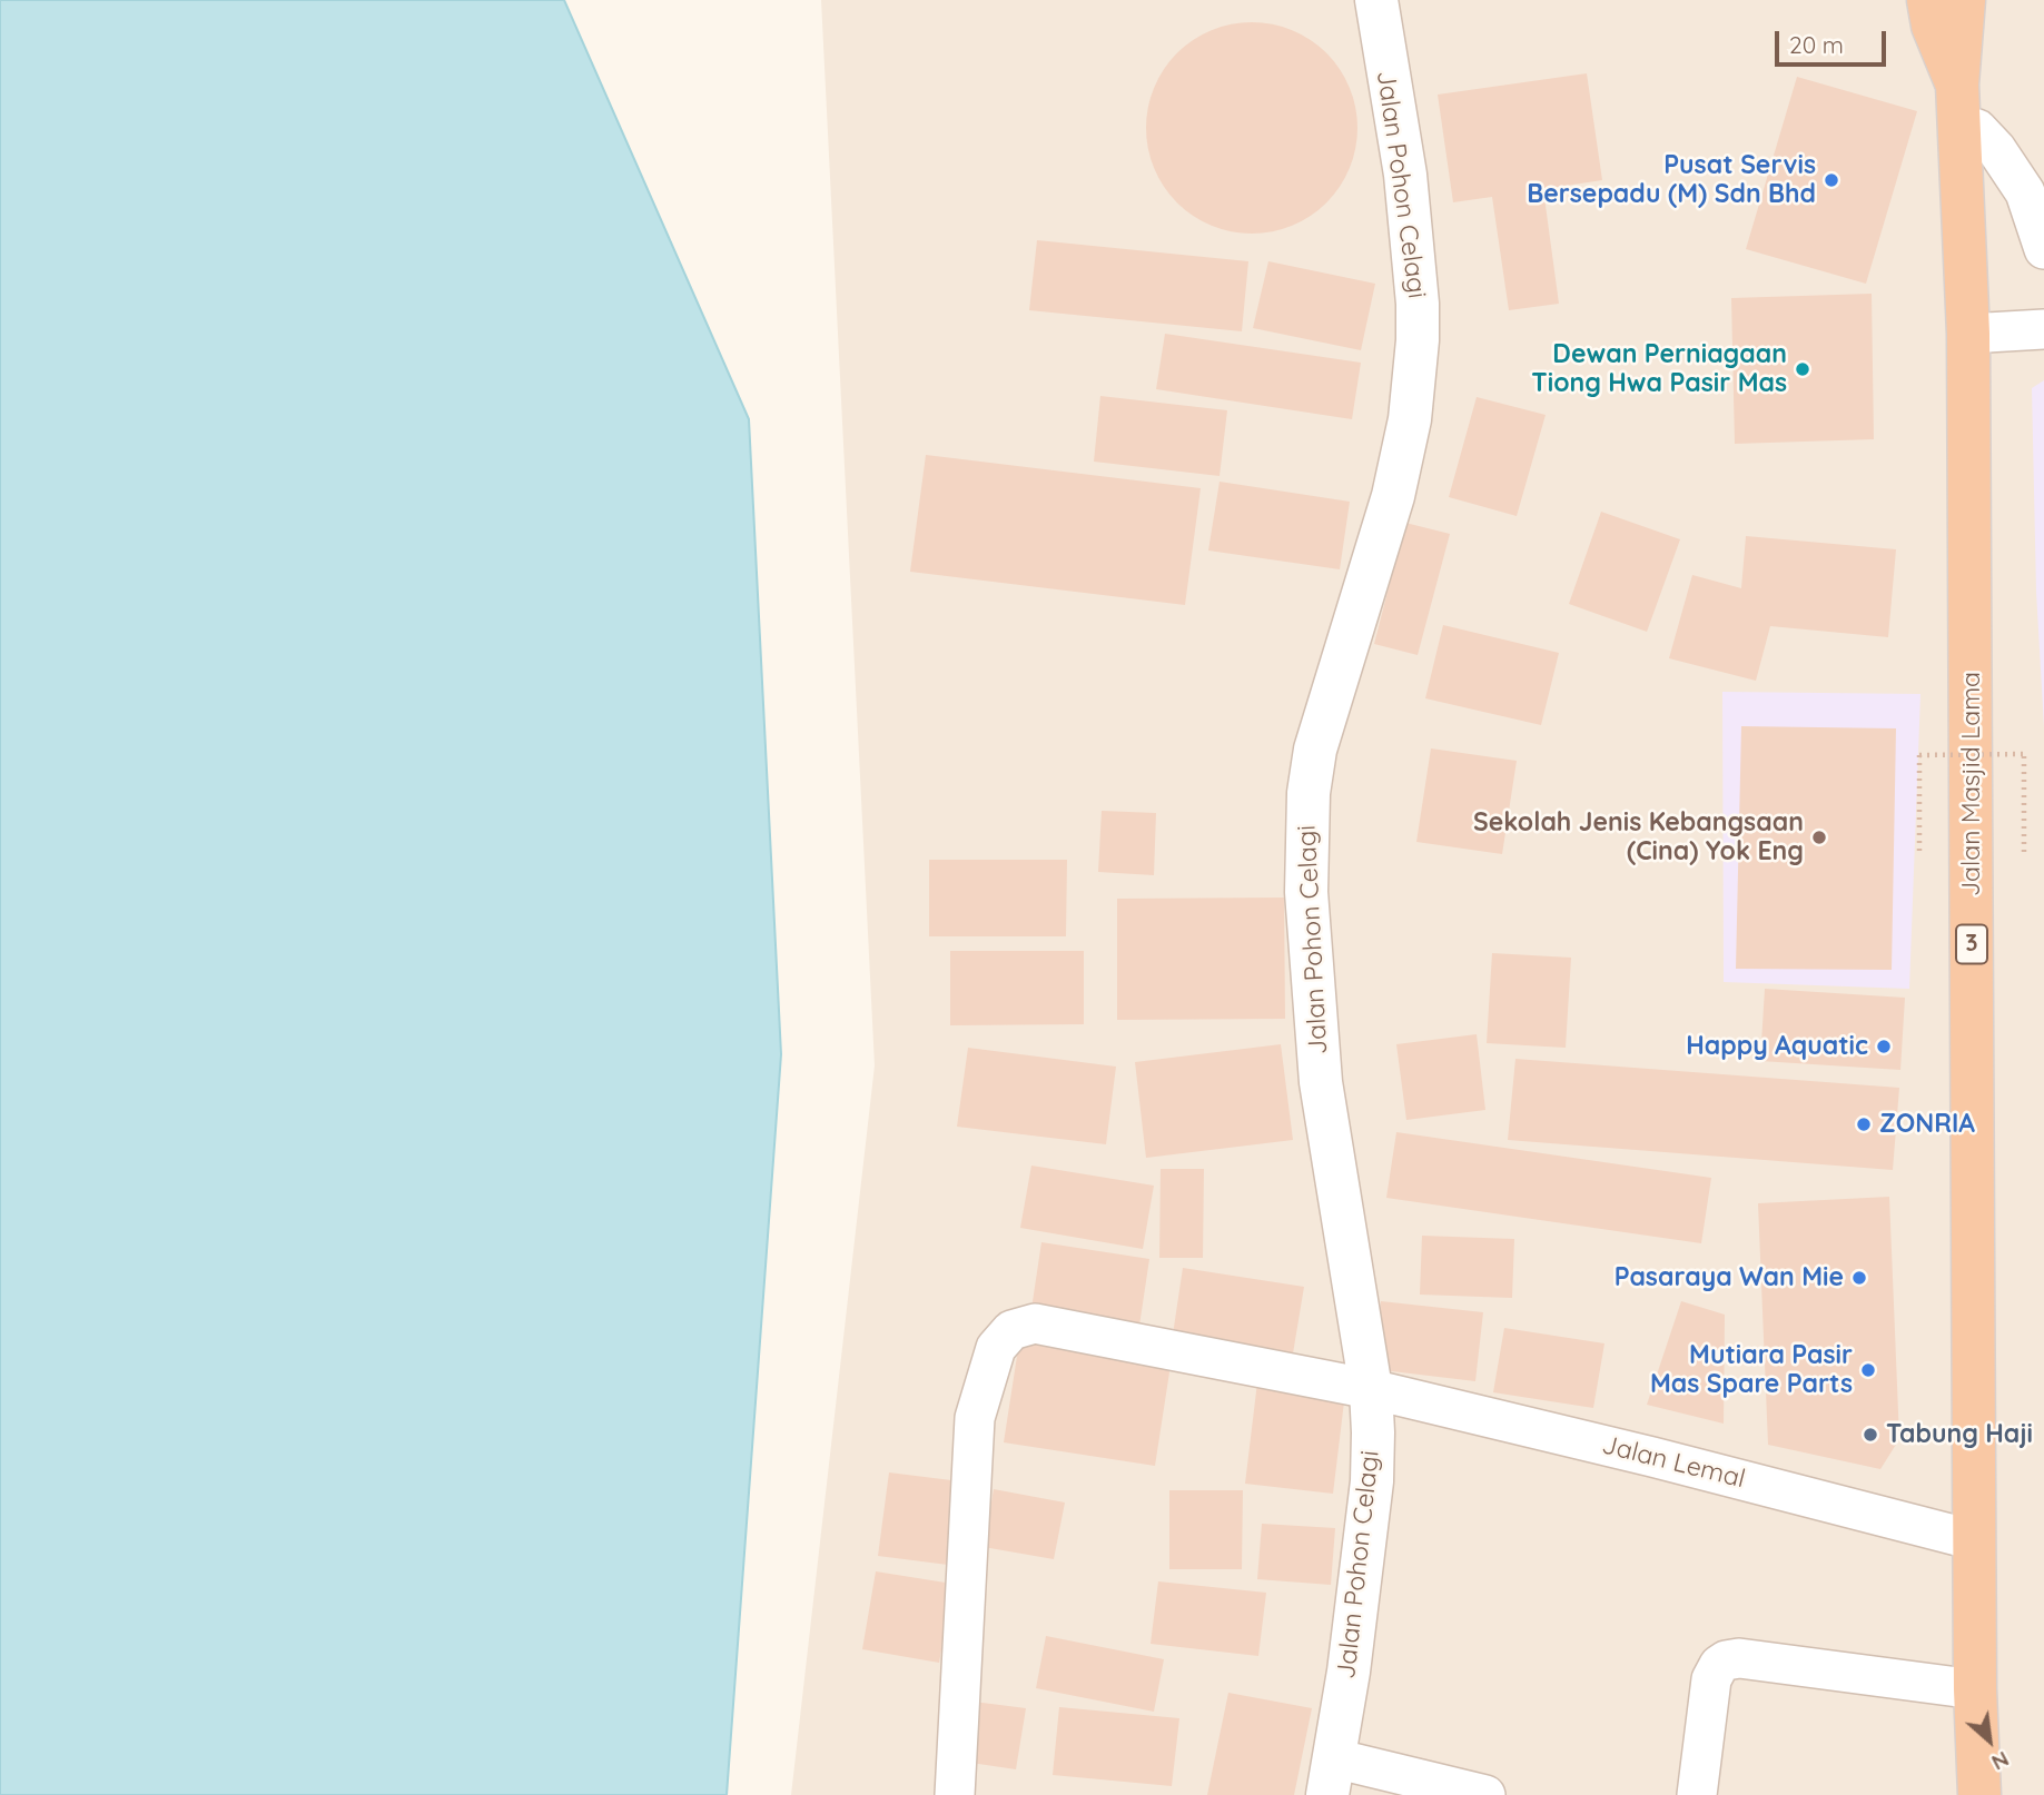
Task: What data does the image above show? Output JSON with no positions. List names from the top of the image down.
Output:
{
  "streets": {
    "highway": ["Jalan Masjid Lama", "3"],
    "street": ["Jalan Pohon Celagi", "Jalan Lemal"]
  },
  "crossings": [
    ["Jalan Pohon Celagi", "Jalan Lemal"],
    ["Jalan Masjid Lama", "Jalan Lemal"]
  ],
  "places": [
    "Pusat Servis Bersepadu (M) Sdn Bhd",
    "Dewan Perniagaan Tiong Hwa Pasir Mas",
    "Sekolah Jenis Kebangsaan (Cina) Yok Eng",
    "Happy Aquatic",
    "ZONRIA",
    "Pasaraya Wan Mie",
    "Mutiara Pasir Mas Spare Parts",
    "Tabung Haji"
  ],
  "scale_bar": "20 m",
  "north": "bottom right"
}
